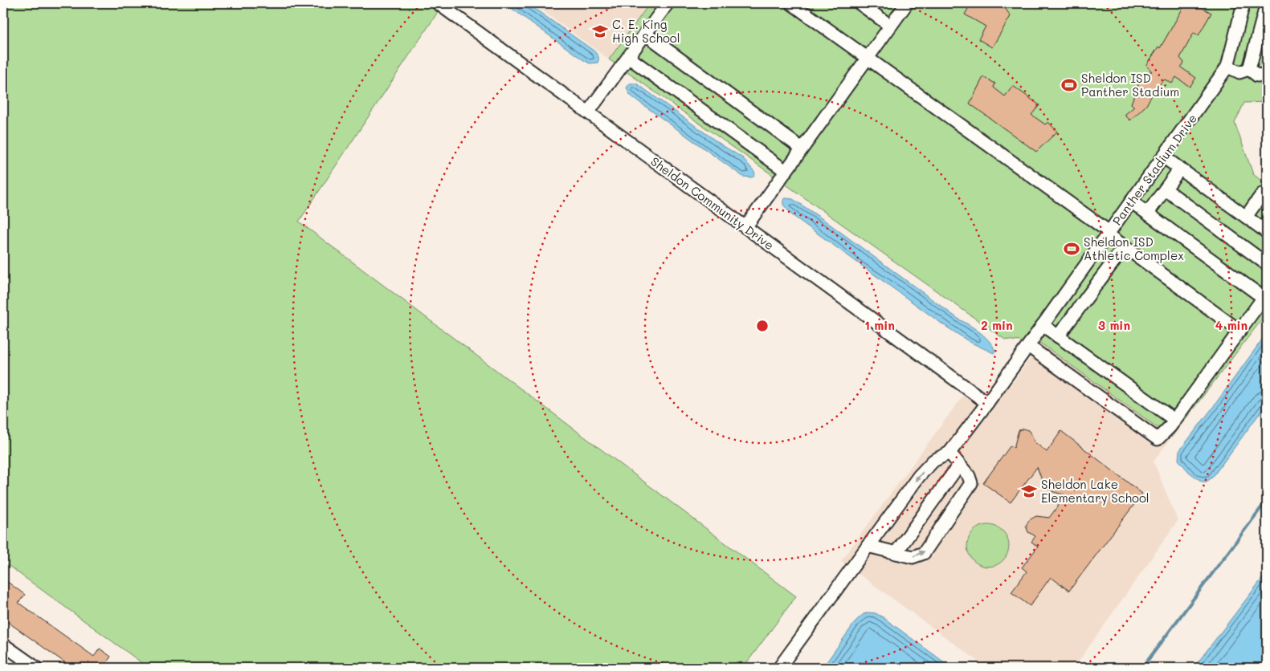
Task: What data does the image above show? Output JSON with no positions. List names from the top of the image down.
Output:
{
  "streets": {
    "street": ["Panther Stadium Drive", "Sheldon Community Drive"]
  },
  "crossings": [
    ["Panther Stadium Drive", "Sheldon Community Drive"]
  ],
  "places": {
    "school or university": ["C. E. King High School", "Sheldon Lake Elementary School"],
    "sports": ["Sheldon ISD Panther Stadium", "Sheldon ISD Athletic Complex"]
  },
  "rings": [
    "1 min",
    "2 min",
    "3 min",
    "4 min"
  ]
}
